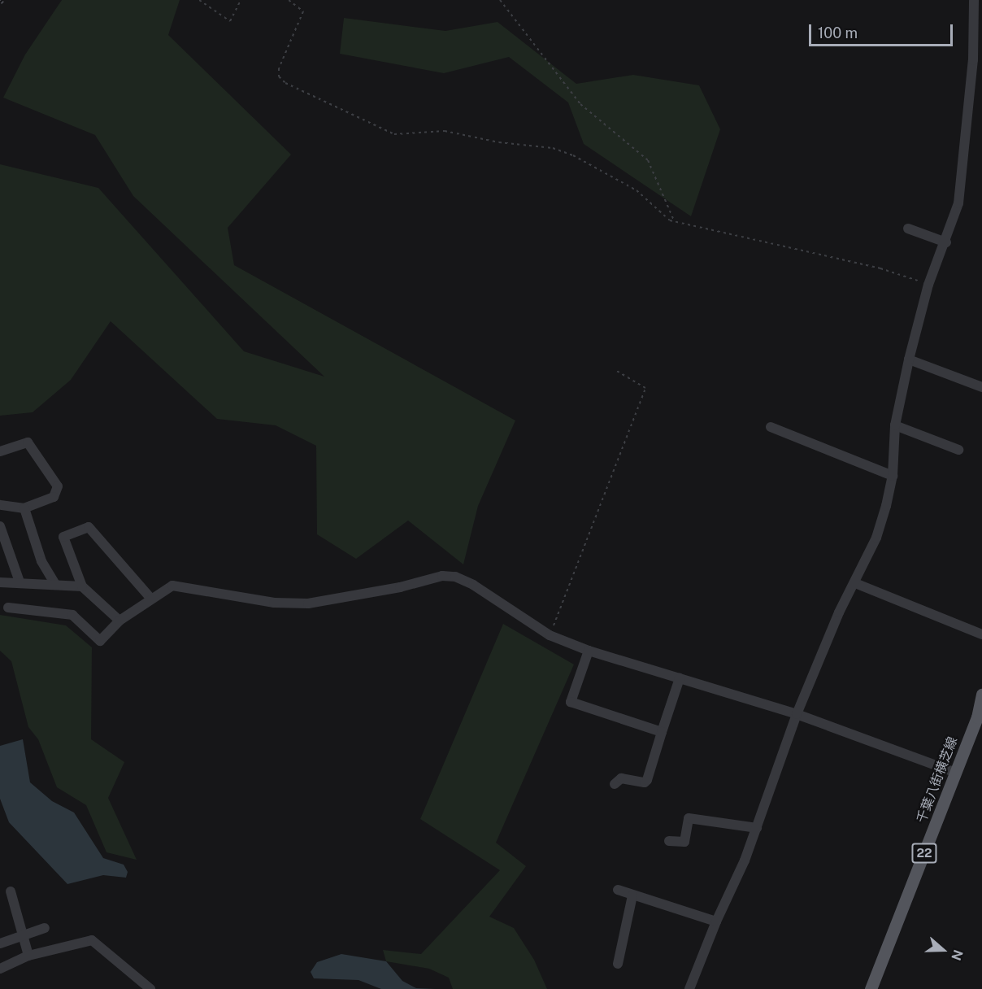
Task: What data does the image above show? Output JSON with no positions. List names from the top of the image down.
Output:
{
  "streets": {
    "main road": ["千葉八街横芝線", "22"]
  },
  "crossings": [
    ["千葉八街横芝線", "22"]
  ],
  "scale_bar": "100 m",
  "north": "right"
}
